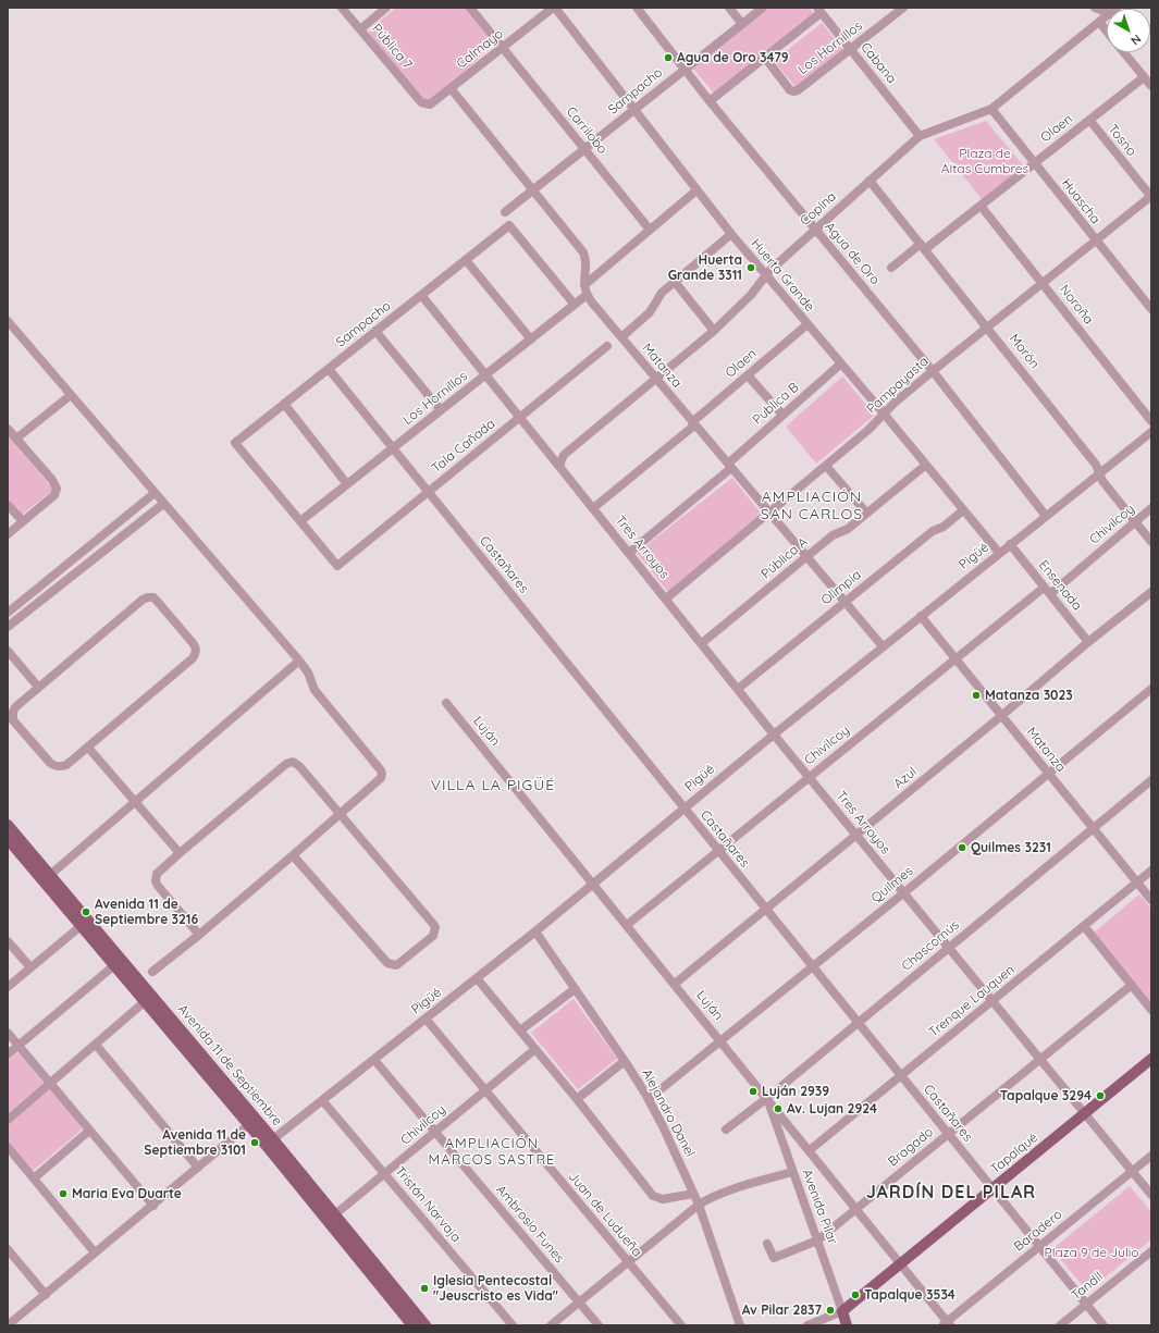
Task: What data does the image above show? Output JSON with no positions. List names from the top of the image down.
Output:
{
  "streets": {
    "main road": ["Avenida 11 de Septiembre", "Tapalqué", "Avenida Pilar"],
    "street": [
      "Pública 7",
      "Los Hornillos",
      "Calmayo",
      "Cabana",
      "Sampacho",
      "Olaen",
      "Carrilobo",
      "Tosno",
      "Huascha",
      "Copina",
      "Agua de Oro",
      "Huerta Grande",
      "Noroña",
      "Morón",
      "Matanza",
      "Pampayasta",
      "Publica B",
      "Tala Cañada",
      "Chivilcoy",
      "Tres Arroyos",
      "Pigüé",
      "Pública A",
      "Castañares",
      "Ensenada",
      "Olimpia",
      "Luján",
      "Azul",
      "Quilmes",
      "Chascomús",
      "Trenque Lauquen",
      "Alejandro Danel",
      "Bragado",
      "Tristán Narvaja",
      "Juan de Ludueña",
      "Ambrosio Funes",
      "Baradero",
      "Tandil"
    ]
  },
  "crossings": [
    ["Pública 7", "Calmayo"],
    ["Los Hornillos", "Cabana"],
    ["Los Hornillos", "Sampacho"],
    ["Los Hornillos", "Matanza"],
    ["Los Hornillos", "Tala Cañada"],
    ["Los Hornillos", "Tres Arroyos"],
    ["Los Hornillos", "Castañares"],
    ["Calmayo", "Carrilobo"],
    ["Calmayo", "Huerta Grande"],
    ["Calmayo", "Matanza"],
    ["Cabana", "Copina"],
    ["Sampacho", "Carrilobo"],
    ["Sampacho", "Agua de Oro"],
    ["Sampacho", "Huerta Grande"],
    ["Sampacho", "Matanza"],
    ["Sampacho", "Tala Cañada"],
    ["Sampacho", "Tres Arroyos"],
    ["Sampacho", "Castañares"],
    ["Olaen", "Tosno"],
    ["Olaen", "Huascha"],
    ["Olaen", "Huerta Grande"],
    ["Olaen", "Noroña"],
    ["Olaen", "Morón"],
    ["Olaen", "Matanza"],
    ["Olaen", "Tres Arroyos"],
    ["Tosno", "Pampayasta"],
    ["Huascha", "Copina"],
    ["Huascha", "Pampayasta"],
    ["Copina", "Agua de Oro"],
    ["Copina", "Huerta Grande"],
    ["Copina", "Morón"],
    ["Copina", "Matanza"],
    ["Copina", "Tres Arroyos"],
    ["Agua de Oro", "Pampayasta"],
    ["Agua de Oro", "Pigüé"],
    ["Huerta Grande", "Pampayasta"],
    ["Huerta Grande", "Publica B"],
    ["Huerta Grande", "Pigüé"],
    ["Huerta Grande", "Pública A"],
    ["Huerta Grande", "Olimpia"],
    ["Noroña", "Pampayasta"],
    ["Morón", "Pampayasta"],
    ["Morón", "Chivilcoy"],
    ["Morón", "Pigüé"],
    ["Matanza", "Pampayasta"],
    ["Matanza", "Publica B"],
    ["Matanza", "Chivilcoy"],
    ["Matanza", "Pigüé"],
    ["Matanza", "Pública A"],
    ["Matanza", "Olimpia"],
    ["Matanza", "Azul"],
    ["Matanza", "Quilmes"],
    ["Matanza", "Chascomús"],
    ["Matanza", "Trenque Lauquen"],
    ["Pampayasta", "Tres Arroyos"],
    ["Publica B", "Tres Arroyos"],
    ["Tala Cañada", "Tres Arroyos"],
    ["Tala Cañada", "Castañares"],
    ["Chivilcoy", "Tres Arroyos"],
    ["Chivilcoy", "Castañares"],
    ["Chivilcoy", "Ensenada"],
    ["Chivilcoy", "Luján"],
    ["Chivilcoy", "Avenida 11 de Septiembre"],
    ["Chivilcoy", "Tristán Narvaja"],
    ["Chivilcoy", "Juan de Ludueña"],
    ["Chivilcoy", "Ambrosio Funes"],
    ["Tres Arroyos", "Pigüé"],
    ["Tres Arroyos", "Pública A"],
    ["Tres Arroyos", "Olimpia"],
    ["Tres Arroyos", "Azul"],
    ["Tres Arroyos", "Quilmes"],
    ["Tres Arroyos", "Chascomús"],
    ["Tres Arroyos", "Trenque Lauquen"],
    ["Tres Arroyos", "Bragado"],
    ["Tres Arroyos", "Tapalqué"],
    ["Tres Arroyos", "Baradero"],
    ["Pigüé", "Castañares"],
    ["Pigüé", "Ensenada"],
    ["Pigüé", "Luján"],
    ["Pigüé", "Avenida 11 de Septiembre"],
    ["Pigüé", "Alejandro Danel"],
    ["Pigüé", "Tristán Narvaja"],
    ["Pigüé", "Juan de Ludueña"],
    ["Pigüé", "Ambrosio Funes"],
    ["Castañares", "Azul"],
    ["Castañares", "Quilmes"],
    ["Castañares", "Chascomús"],
    ["Castañares", "Trenque Lauquen"],
    ["Castañares", "Bragado"],
    ["Castañares", "Tapalqué"],
    ["Castañares", "Baradero"],
    ["Castañares", "Tandil"],
    ["Ensenada", "Azul"],
    ["Luján", "Azul"],
    ["Luján", "Quilmes"],
    ["Luján", "Chascomús"],
    ["Luján", "Trenque Lauquen"],
    ["Luján", "Bragado"],
    ["Luján", "Tapalqué"],
    ["Luján", "Avenida Pilar"],
    ["Luján", "Baradero"],
    ["Quilmes", "Alejandro Danel"],
    ["Chascomús", "Avenida Pilar"],
    ["Bragado", "Avenida Pilar"],
    ["Tapalqué", "Avenida Pilar"]
  ],
  "districts": [
    "AMPLIACIÓN SAN CARLOS",
    "VILLA LA PIGÜÉ",
    "AMPLIACIÓN MARCOS SASTRE",
    "JARDÍN DEL PILAR"
  ],
  "parks": ["Plaza de Altas Cumbres", "Plaza 9 de Julio"],
  "places": [
    "Agua de Oro 3479",
    "Huerta Grande 3311",
    "Matanza 3023",
    "Quilmes 3231",
    "Avenida 11 de Septiembre 3216",
    "Luján 2939",
    "Tapalque 3294",
    "Av. Lujan 2924",
    "Avenida 11 de Septiembre 3101",
    "Maria Eva Duarte",
    "Iglesia Pentecostal \"Jeuscristo es Vida\"",
    "Tapalque 3534",
    "Av Pilar 2837"
  ],
  "north": "bottom right"
}
